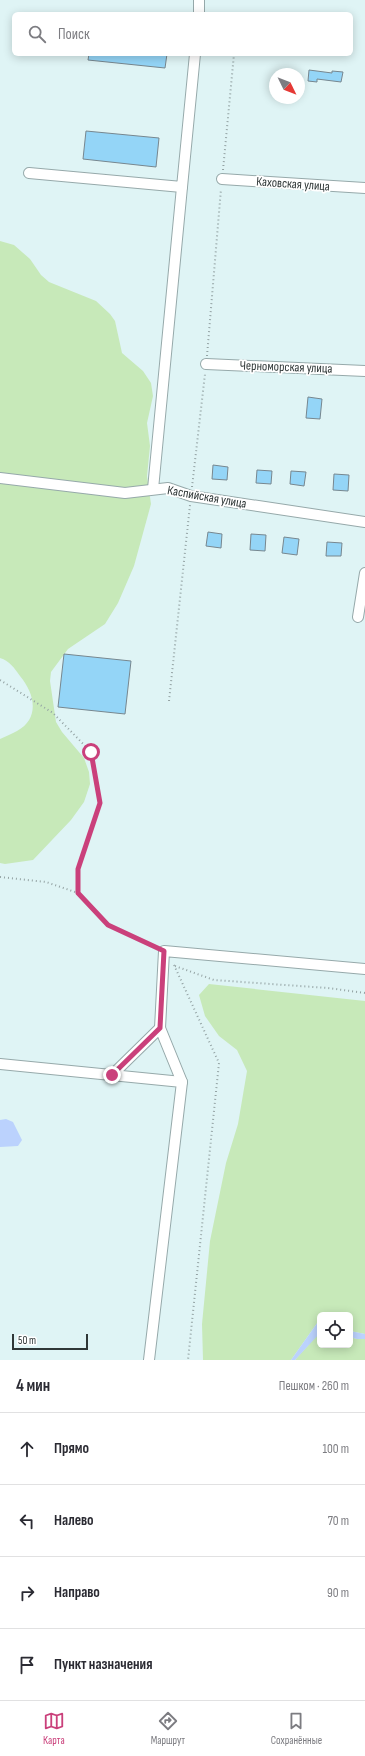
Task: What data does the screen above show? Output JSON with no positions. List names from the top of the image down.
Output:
{
  "streets": {
    "street": ["Каховская улица", "Черноморская улица", "Каспийская улица"]
  },
  "scale_bar": "50 m",
  "north": "bottom right",
  "page": {
    "search": "Поиск",
    "scale": "50 m",
    "heading": ["4 мин", "Пешком · 260 m"],
    "list": [
      ["Прямо", "100 m"],
      ["Налево", "70 m"],
      ["Направо", "90 m"],
      "Пункт назначения"
    ],
    "nav": ["Карта", "Маршрут", "Сохранённые"]
  }
}
